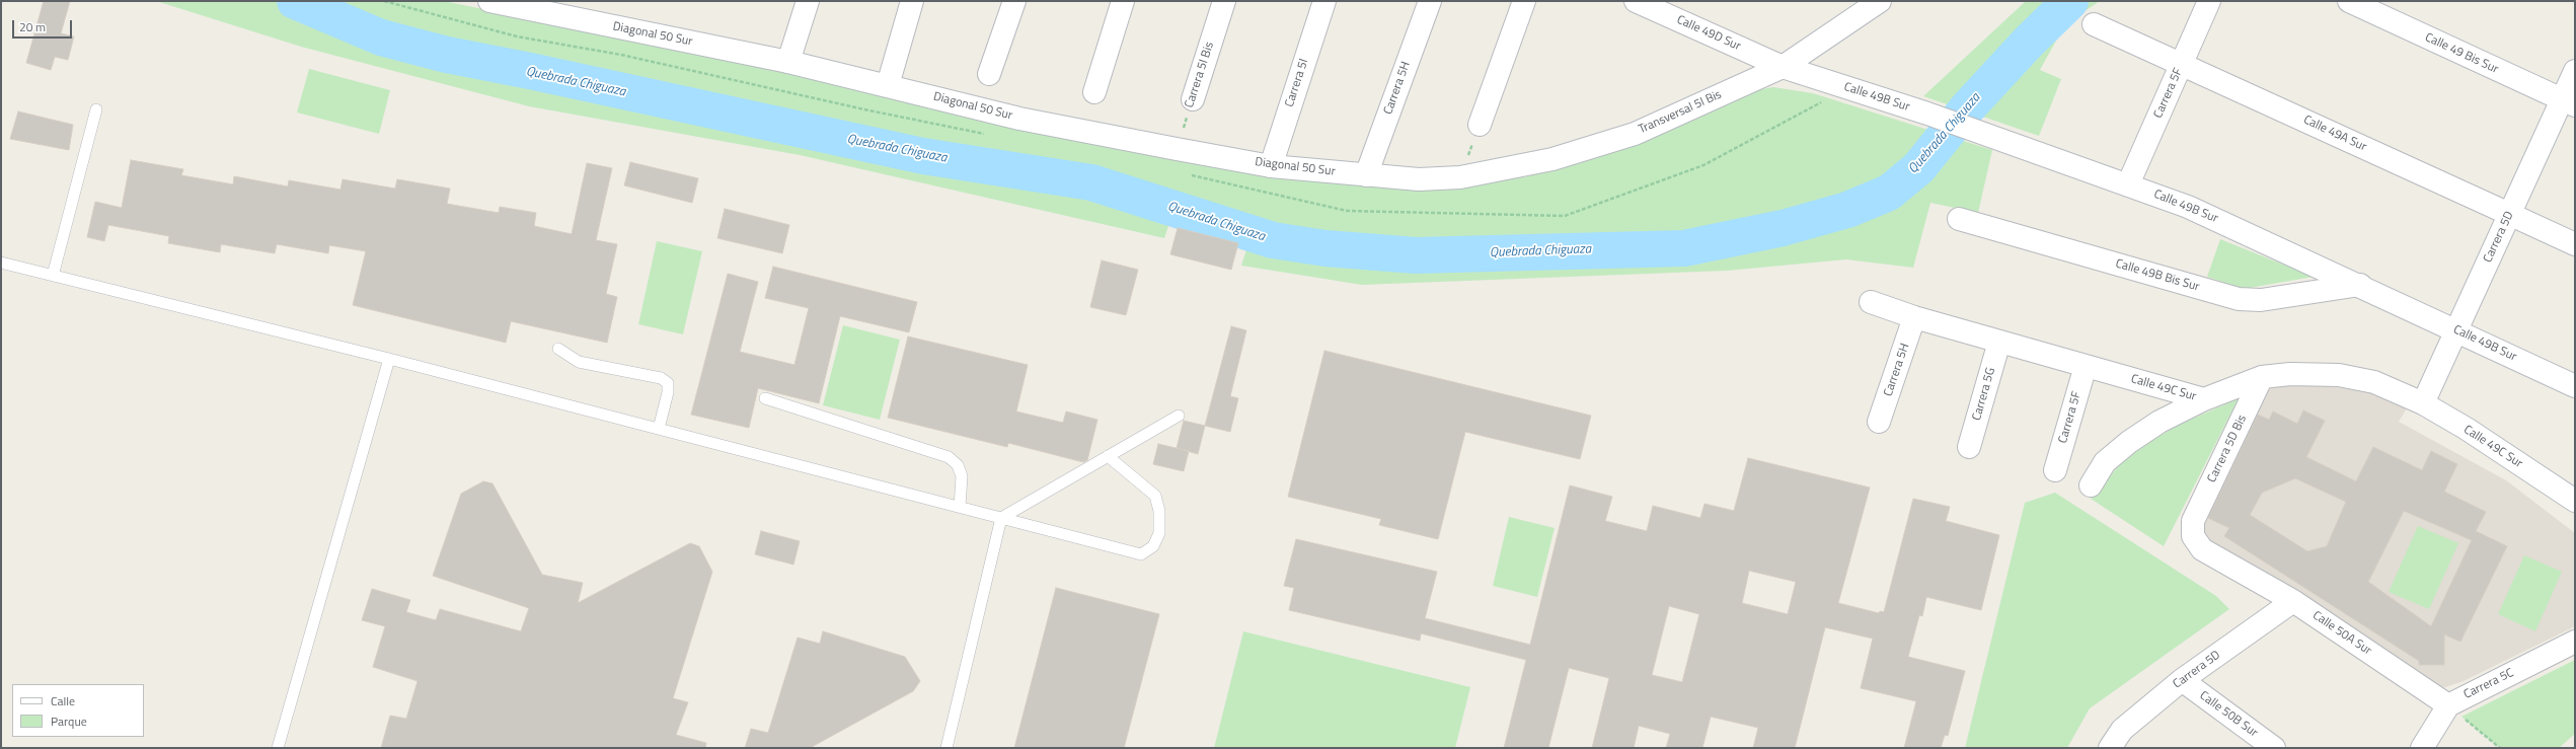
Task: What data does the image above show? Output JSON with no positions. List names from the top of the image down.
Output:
{
  "streets": {
    "street": [
      "Calle 49D Sur",
      "Diagonal 50 Sur",
      "Calle 49 Bis Sur",
      "Carrera 5I Bis",
      "Carrera 5I",
      "Carrera 5H",
      "Carrera 5F",
      "Calle 49B Sur",
      "Transversal 5I Bis",
      "Calle 49A Sur",
      "Carrera 5D",
      "Calle 49B Bis Sur",
      "Calle 49C Sur",
      "Carrera 5G",
      "Carrera 5D Bis",
      "Calle 50A Sur",
      "Carrera 5C",
      "Calle 50B Sur"
    ]
  },
  "crossings": [
    ["Calle 49D Sur", "Calle 49B Sur"],
    ["Calle 49D Sur", "Transversal 5I Bis"],
    ["Diagonal 50 Sur", "Carrera 5I Bis"],
    ["Diagonal 50 Sur", "Carrera 5I"],
    ["Diagonal 50 Sur", "Carrera 5H"],
    ["Diagonal 50 Sur", "Transversal 5I Bis"],
    ["Calle 49 Bis Sur", "Carrera 5D"],
    ["Carrera 5H", "Calle 49C Sur"],
    ["Carrera 5F", "Calle 49B Sur"],
    ["Carrera 5F", "Calle 49A Sur"],
    ["Carrera 5F", "Calle 49C Sur"],
    ["Calle 49B Sur", "Transversal 5I Bis"],
    ["Calle 49B Sur", "Carrera 5D"],
    ["Calle 49B Sur", "Calle 49B Bis Sur"],
    ["Calle 49A Sur", "Carrera 5D"],
    ["Carrera 5D", "Calle 49C Sur"],
    ["Carrera 5D", "Calle 50A Sur"],
    ["Carrera 5D", "Calle 50B Sur"],
    ["Calle 49C Sur", "Carrera 5G"],
    ["Calle 49C Sur", "Carrera 5D Bis"],
    ["Carrera 5D Bis", "Calle 50A Sur"],
    ["Calle 50A Sur", "Carrera 5C"]
  ],
  "water": ["Quebrada Chiguaza"],
  "legend": ["Calle", "Parque"],
  "scale_bar": "20 m"
}
